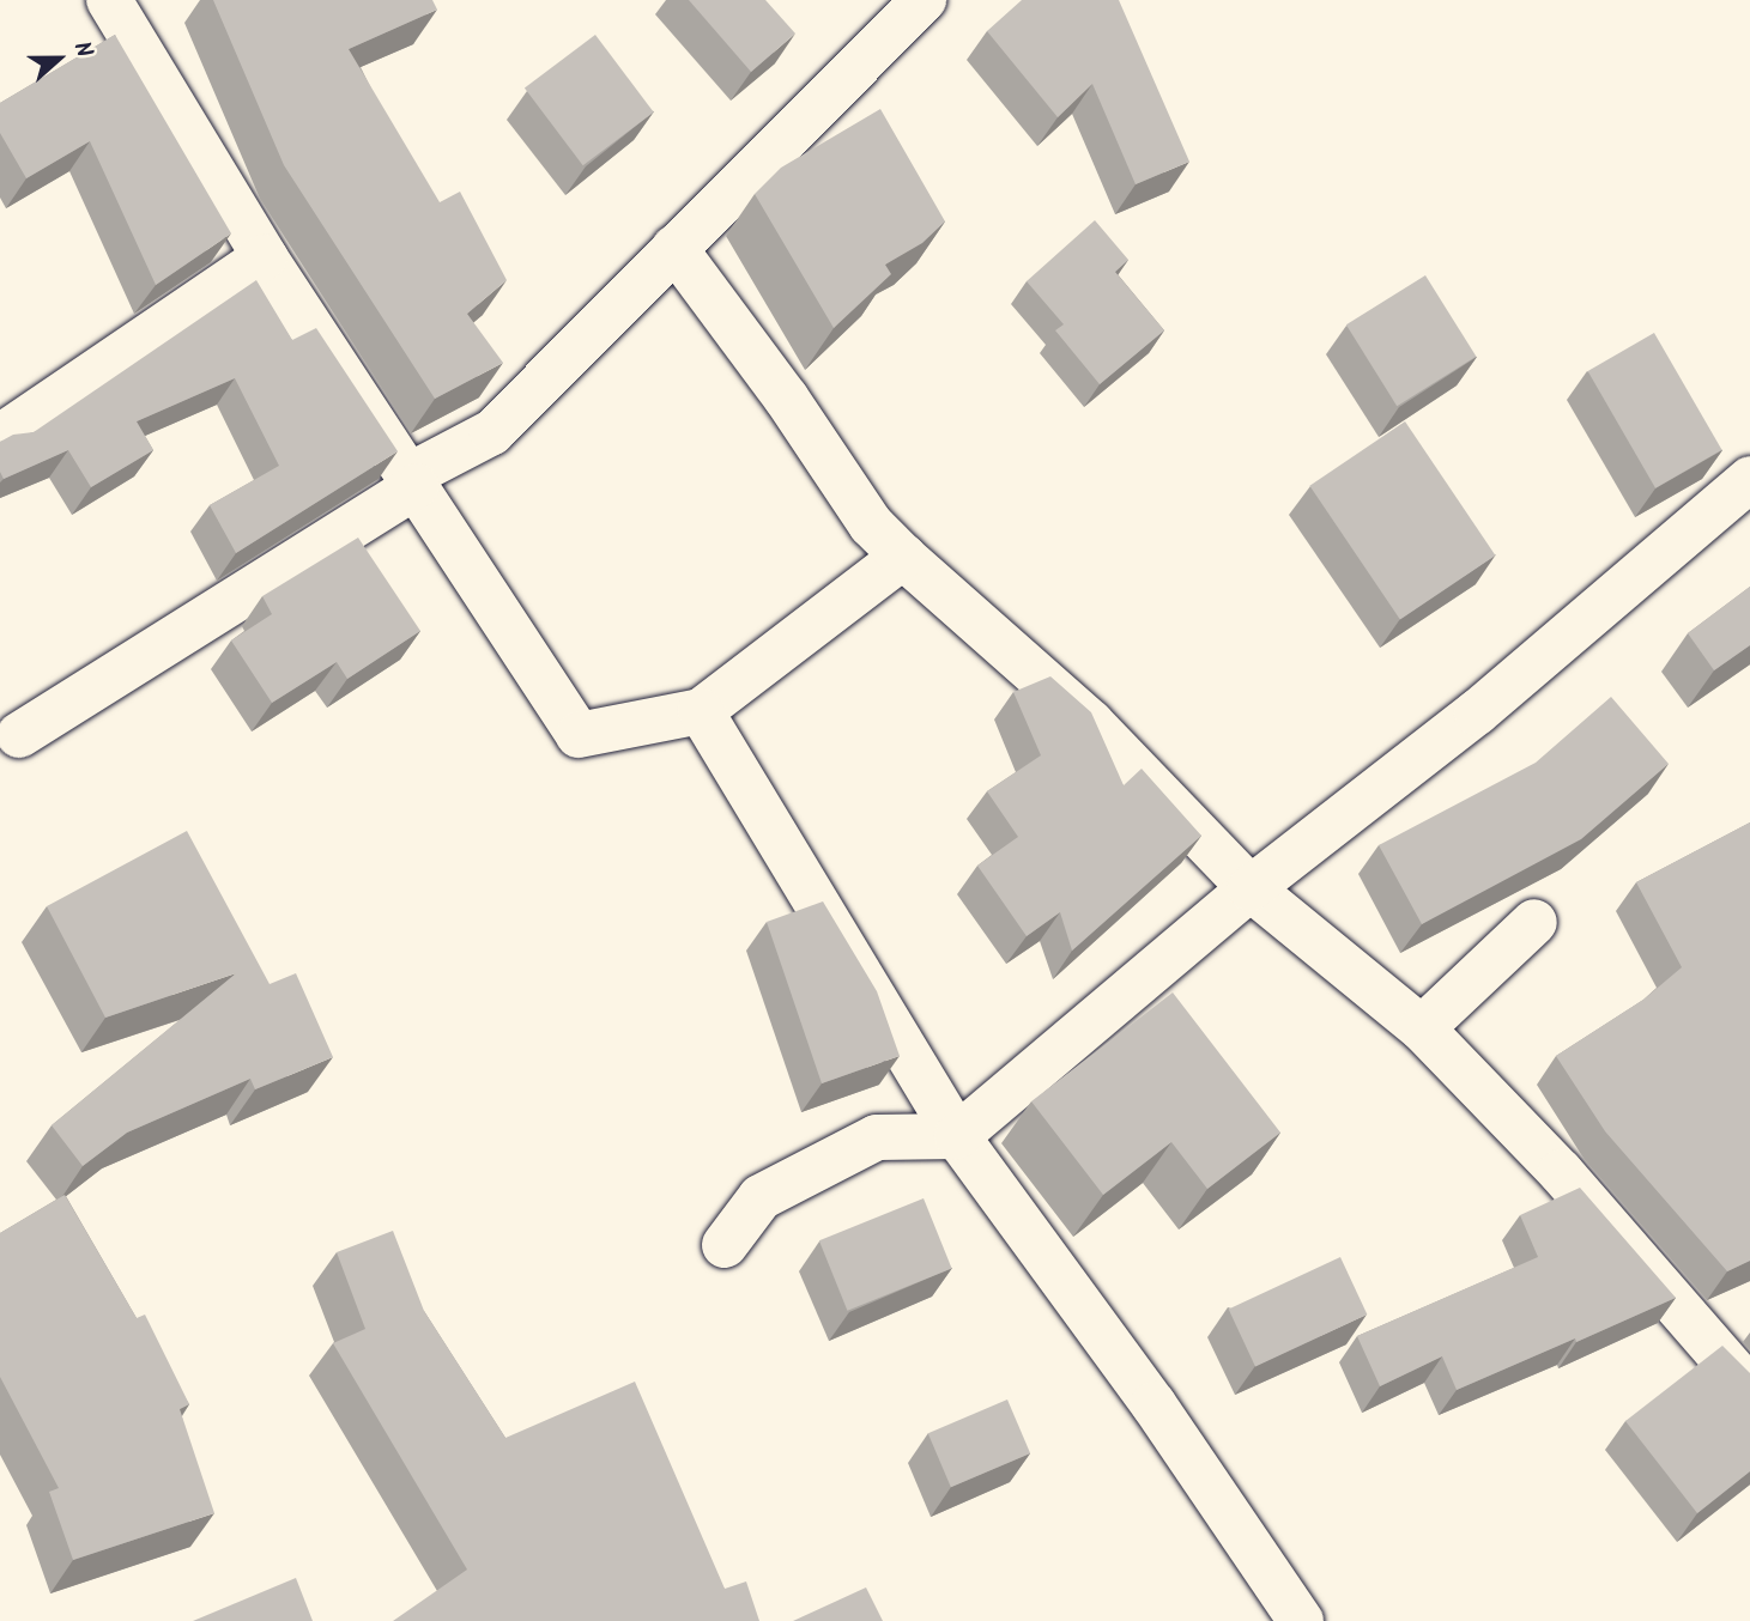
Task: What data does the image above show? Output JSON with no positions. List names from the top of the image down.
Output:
{
  "north": "right"
}
